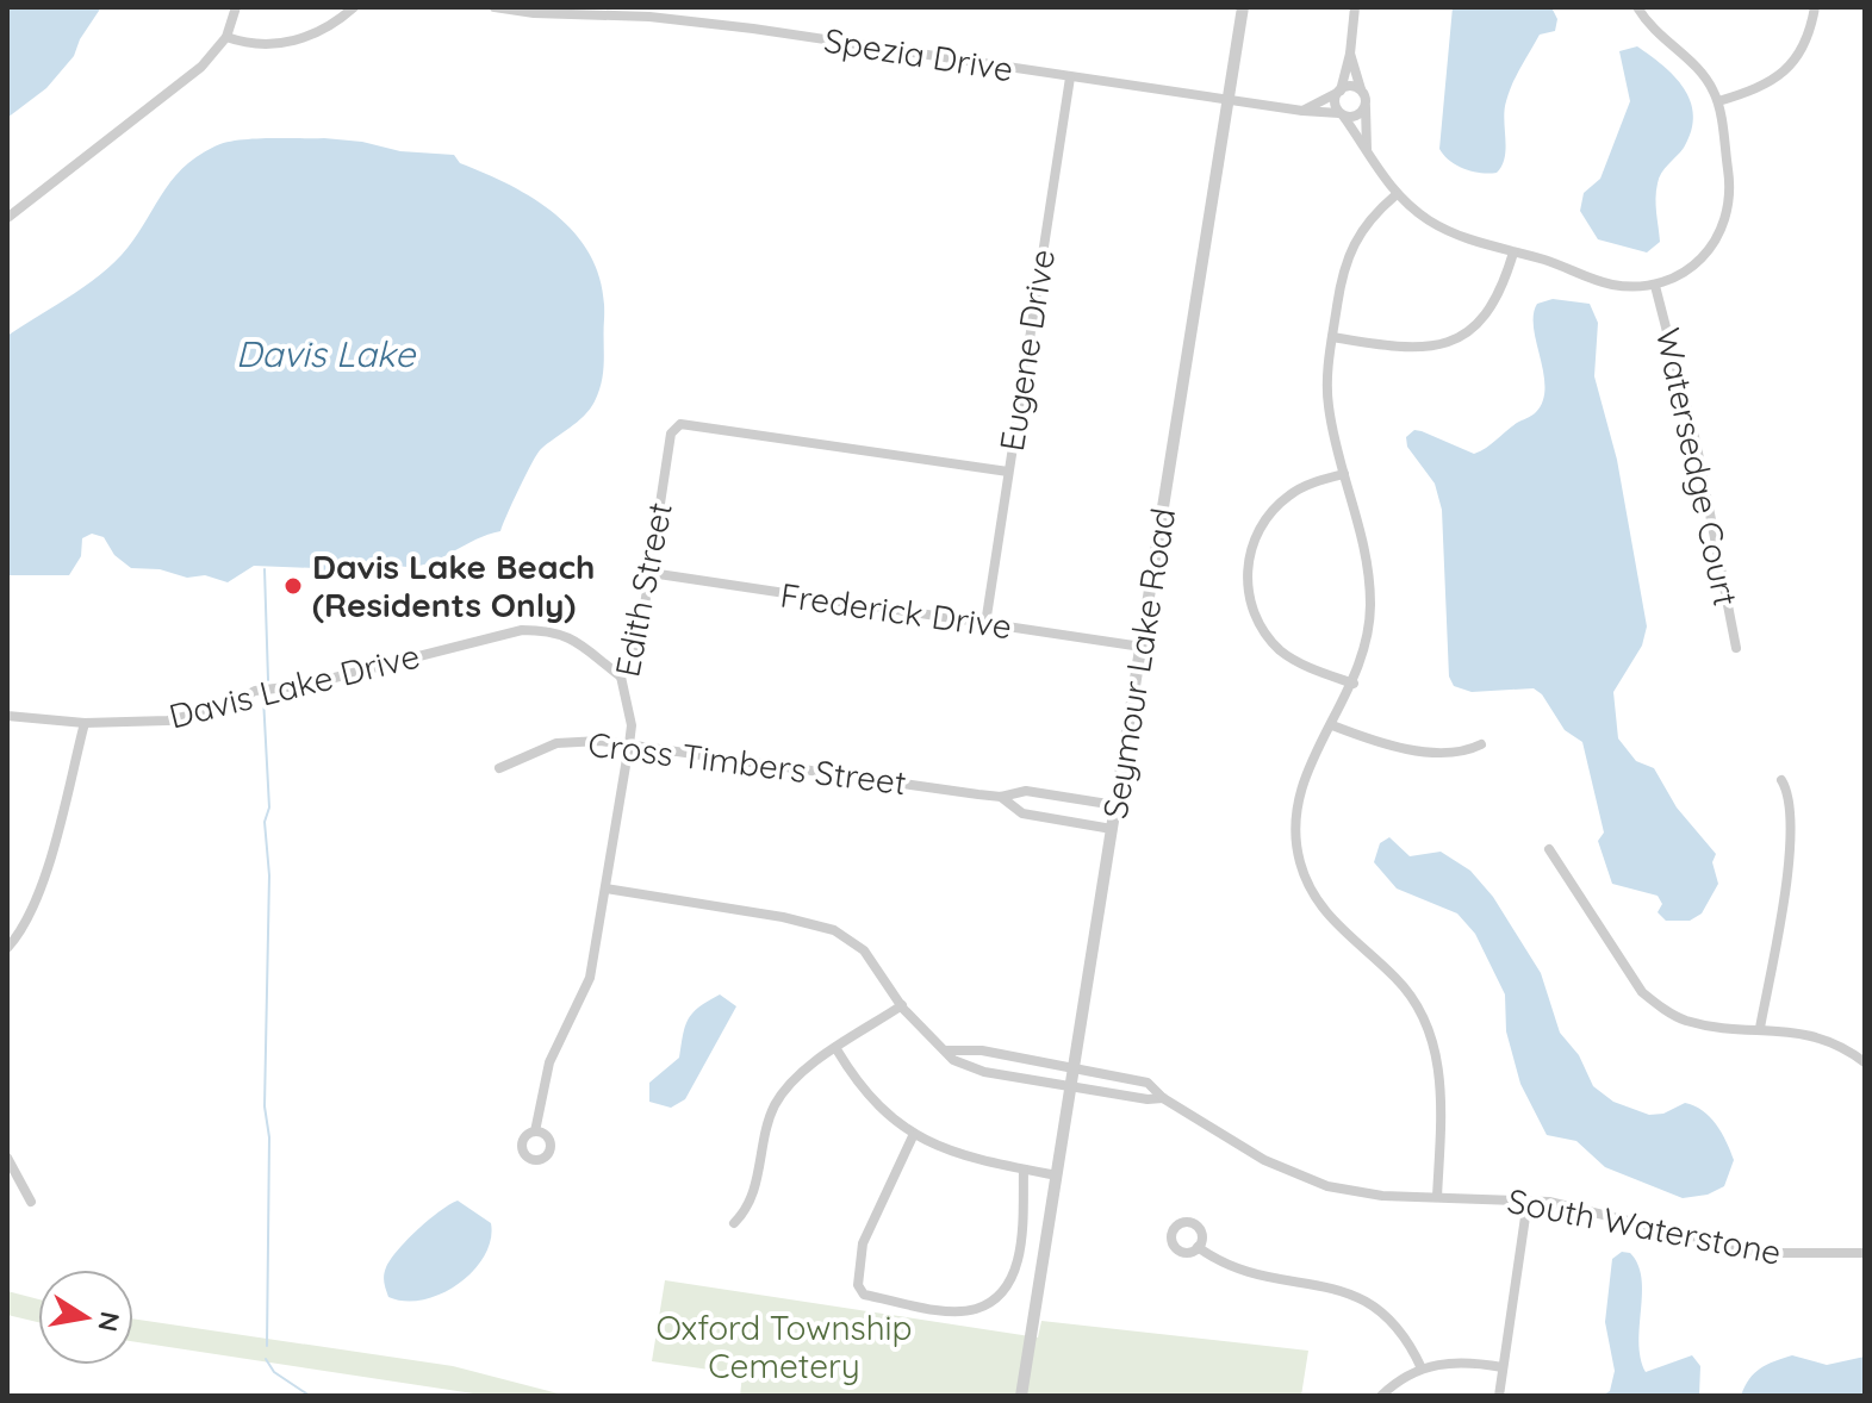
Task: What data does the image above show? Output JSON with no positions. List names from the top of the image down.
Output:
{
  "streets": {
    "street": [
      "Spezia Drive",
      "Eugene Drive",
      "Watersedge Court",
      "Edith Street",
      "Frederick Drive",
      "Seymour Lake Road",
      "Davis Lake Drive",
      "Cross Timbers Street",
      "South Waterstone"
    ]
  },
  "crossings": [
    ["Spezia Drive", "Eugene Drive"],
    ["Spezia Drive", "Seymour Lake Road"],
    ["Eugene Drive", "Edith Street"],
    ["Eugene Drive", "Frederick Drive"],
    ["Edith Street", "Frederick Drive"],
    ["Edith Street", "Davis Lake Drive"],
    ["Edith Street", "Cross Timbers Street"],
    ["Edith Street", "South Waterstone"],
    ["Frederick Drive", "Seymour Lake Road"],
    ["Seymour Lake Road", "Cross Timbers Street"],
    ["Seymour Lake Road", "South Waterstone"]
  ],
  "water": ["Davis Lake"],
  "parks": ["Oxford Township Cemetery"],
  "places": ["Davis Lake Beach (Residents Only)"],
  "north": "right"
}
